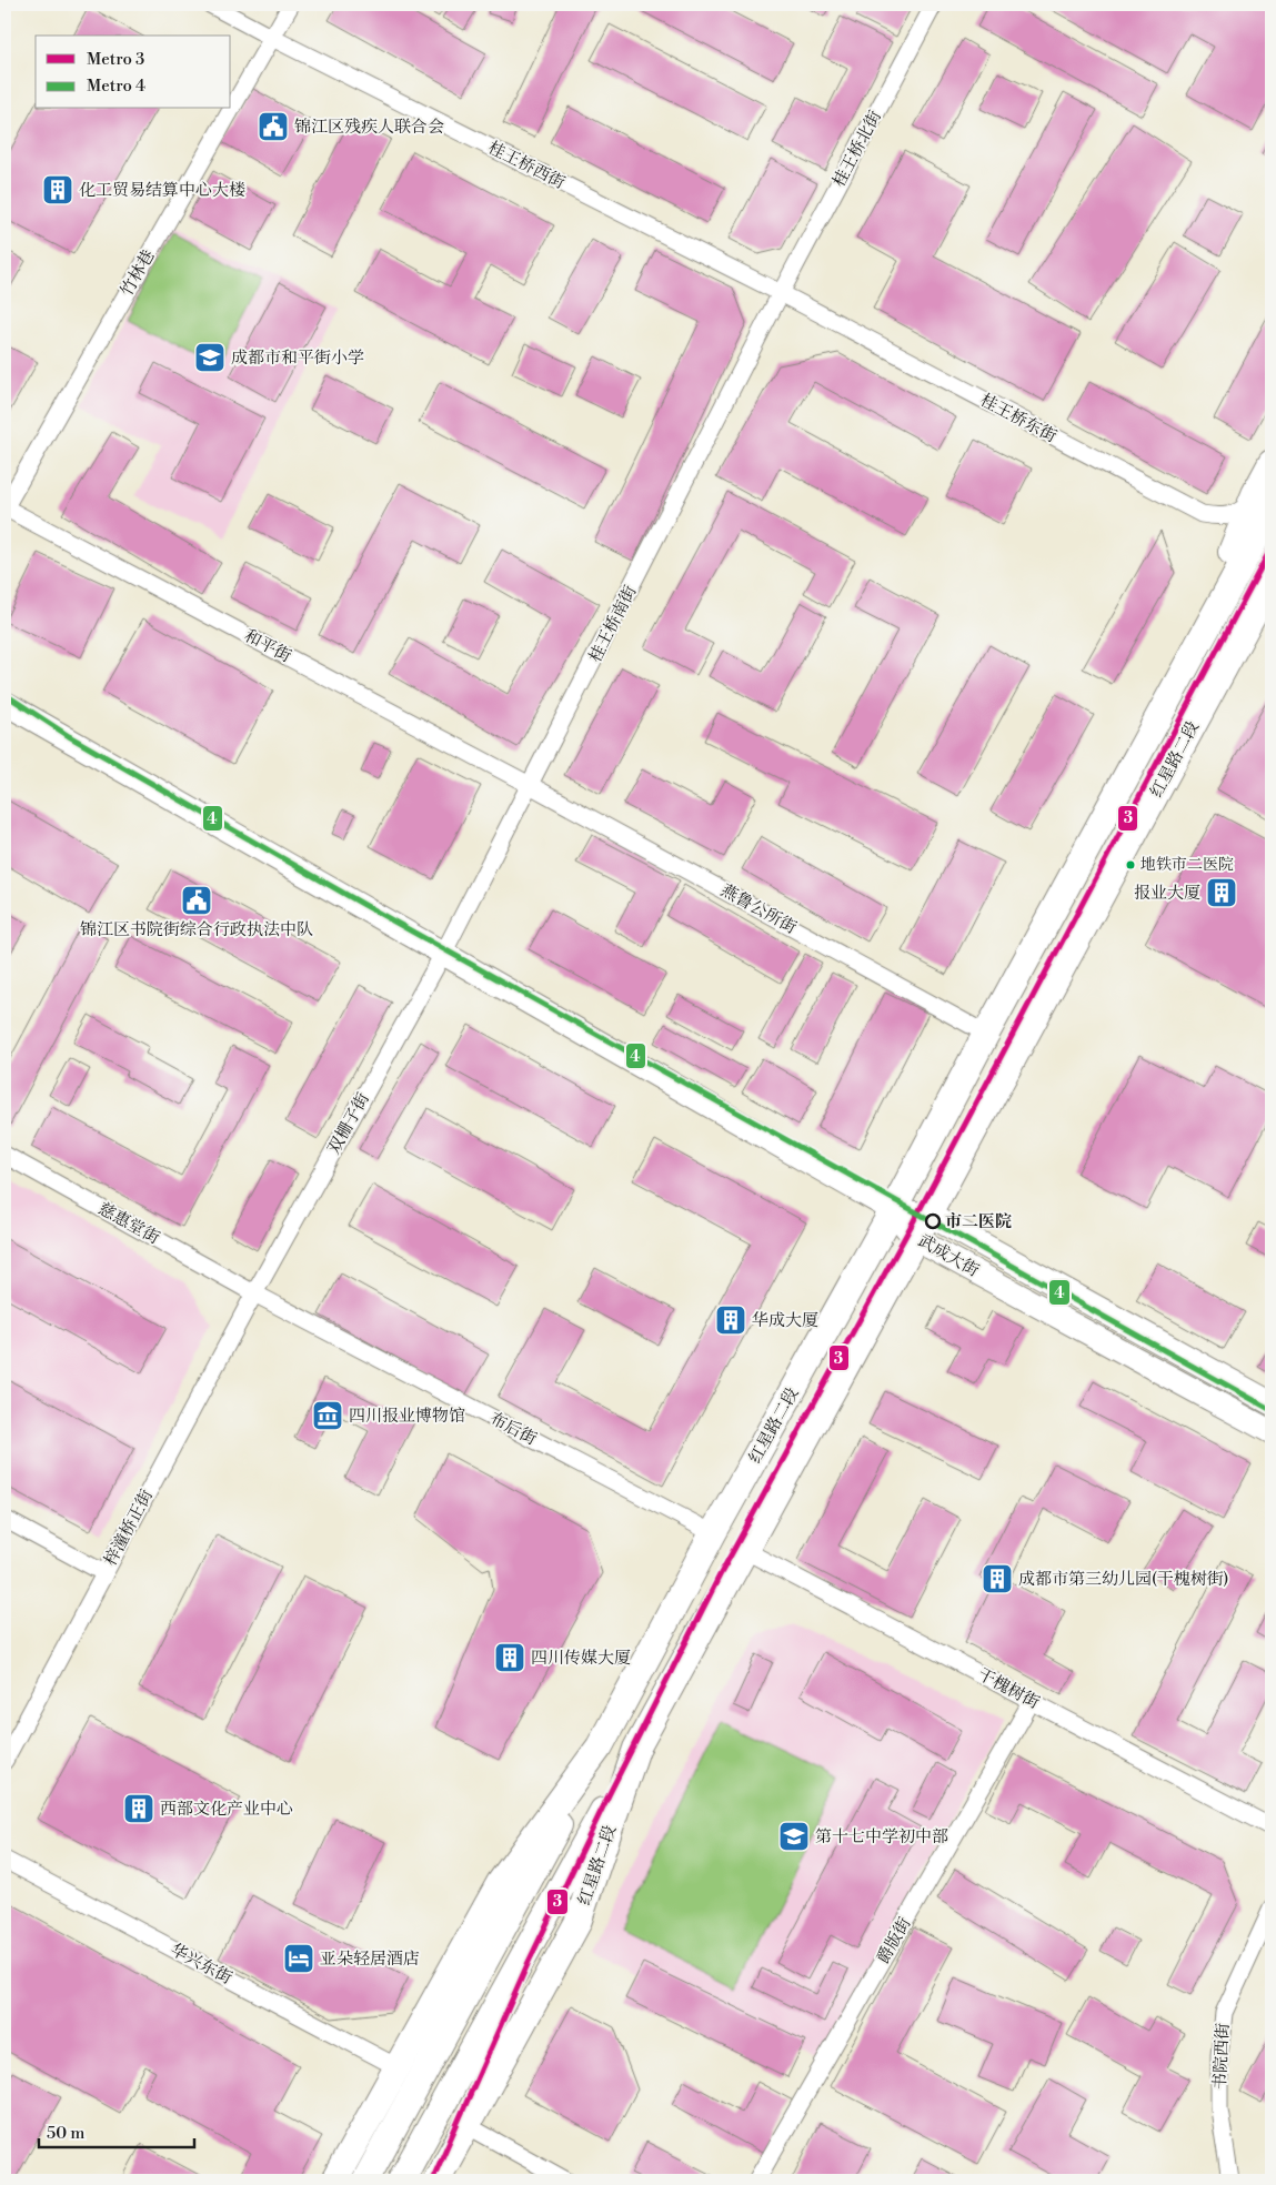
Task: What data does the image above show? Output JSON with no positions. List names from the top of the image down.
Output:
{
  "streets": {
    "main road": ["红星路二段"],
    "street": [
      "桂王桥北街",
      "桂王桥西街",
      "竹林巷",
      "桂王桥东街",
      "桂王桥南街",
      "和平街",
      "燕鲁公所街",
      "双栅子街",
      "慈惠堂街",
      "武成大街",
      "布后街",
      "梓潼桥正街",
      "干槐树街",
      "爵版街",
      "华兴东街",
      "书院西街"
    ]
  },
  "crossings": [
    ["桂王桥北街", "桂王桥西街"],
    ["桂王桥北街", "桂王桥东街"],
    ["桂王桥北街", "桂王桥南街"],
    ["桂王桥西街", "竹林巷"],
    ["桂王桥西街", "桂王桥东街"],
    ["桂王桥西街", "桂王桥南街"],
    ["竹林巷", "和平街"],
    ["桂王桥东街", "桂王桥南街"],
    ["桂王桥东街", "红星路二段"],
    ["桂王桥南街", "和平街"],
    ["桂王桥南街", "燕鲁公所街"],
    ["桂王桥南街", "双栅子街"],
    ["和平街", "燕鲁公所街"],
    ["红星路二段", "燕鲁公所街"],
    ["红星路二段", "武成大街"],
    ["红星路二段", "布后街"],
    ["红星路二段", "干槐树街"],
    ["红星路二段", "华兴东街"],
    ["双栅子街", "慈惠堂街"],
    ["双栅子街", "布后街"],
    ["双栅子街", "梓潼桥正街"],
    ["慈惠堂街", "布后街"],
    ["慈惠堂街", "梓潼桥正街"],
    ["布后街", "梓潼桥正街"],
    ["干槐树街", "爵版街"]
  ],
  "places": {
    "public building": ["锦江区残疾人联合会", "锦江区书院街综合行政执法中队"],
    "building": [
      "化工贸易结算中心大楼",
      "报业大厦",
      "华成大厦",
      "成都市第三幼儿园(干槐树街)",
      "四川传媒大厦",
      "西部文化产业中心"
    ],
    "school or university": ["成都市和平街小学", "第十七中学初中部"],
    "other": ["地铁市二医院", "市二医院"],
    "museum": ["四川报业博物馆"],
    "hotel": ["亚朵轻居酒店"]
  },
  "lines": ["metro line 3", "metro line 4"],
  "legend": ["Metro 3", "Metro 4"],
  "scale_bar": "50 m"
}
